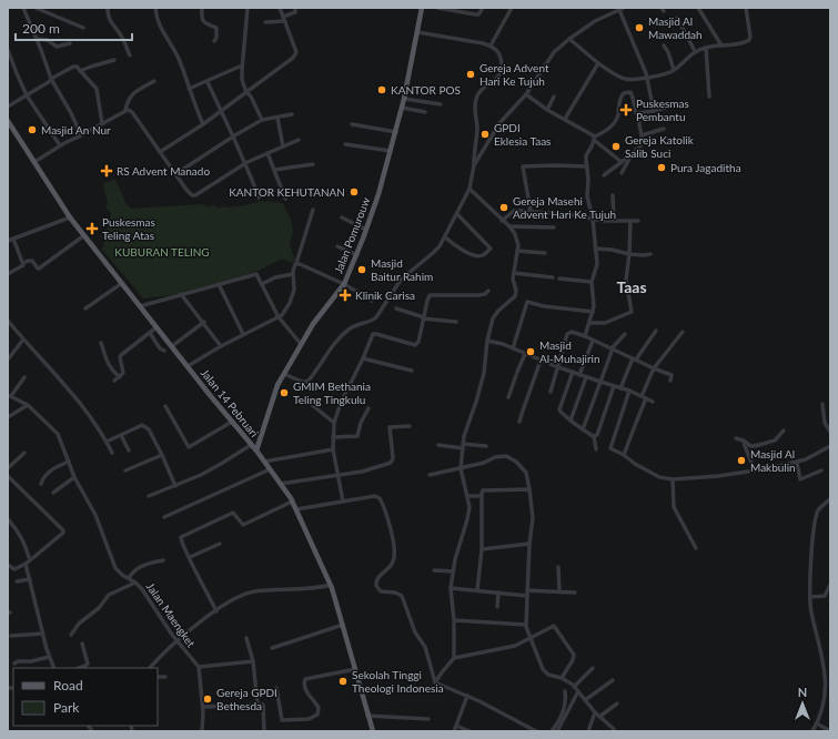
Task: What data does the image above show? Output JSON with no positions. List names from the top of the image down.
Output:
{
  "streets": {
    "main road": ["Jalan Pomurouw", "Jalan 14 Pebruari"],
    "street": ["Jalan Maengket"]
  },
  "crossings": [
    ["Jalan Pomurouw", "Jalan 14 Pebruari"]
  ],
  "districts": ["Taas"],
  "parks": ["KUBURAN TELING"],
  "places": {
    "other": [
      "Masjid Al Mawaddah",
      "Gereja Advent Hari Ke Tujuh",
      "KANTOR POS",
      "Masjid An Nur",
      "GPDI Eklesia Taas",
      "Gereja Katolik Salib Suci",
      "Pura Jagaditha",
      "KANTOR KEHUTANAN",
      "Gereja Masehi Advent Hari Ke Tujuh",
      "Masjid Baitur Rahim",
      "Masjid Al-Muhajirin",
      "GMIM Bethania Teling Tingkulu",
      "Masjid Al Makbulin",
      "Sekolah Tinggi Theologi Indonesia",
      "Gereja GPDI Bethesda"
    ],
    "health": [
      "Puskesmas Pembantu",
      "RS Advent Manado",
      "Puskesmas Teling Atas",
      "Klinik Carisa"
    ]
  },
  "legend": ["Road", "Park"],
  "scale_bar": "200 m",
  "north": "top"
}
